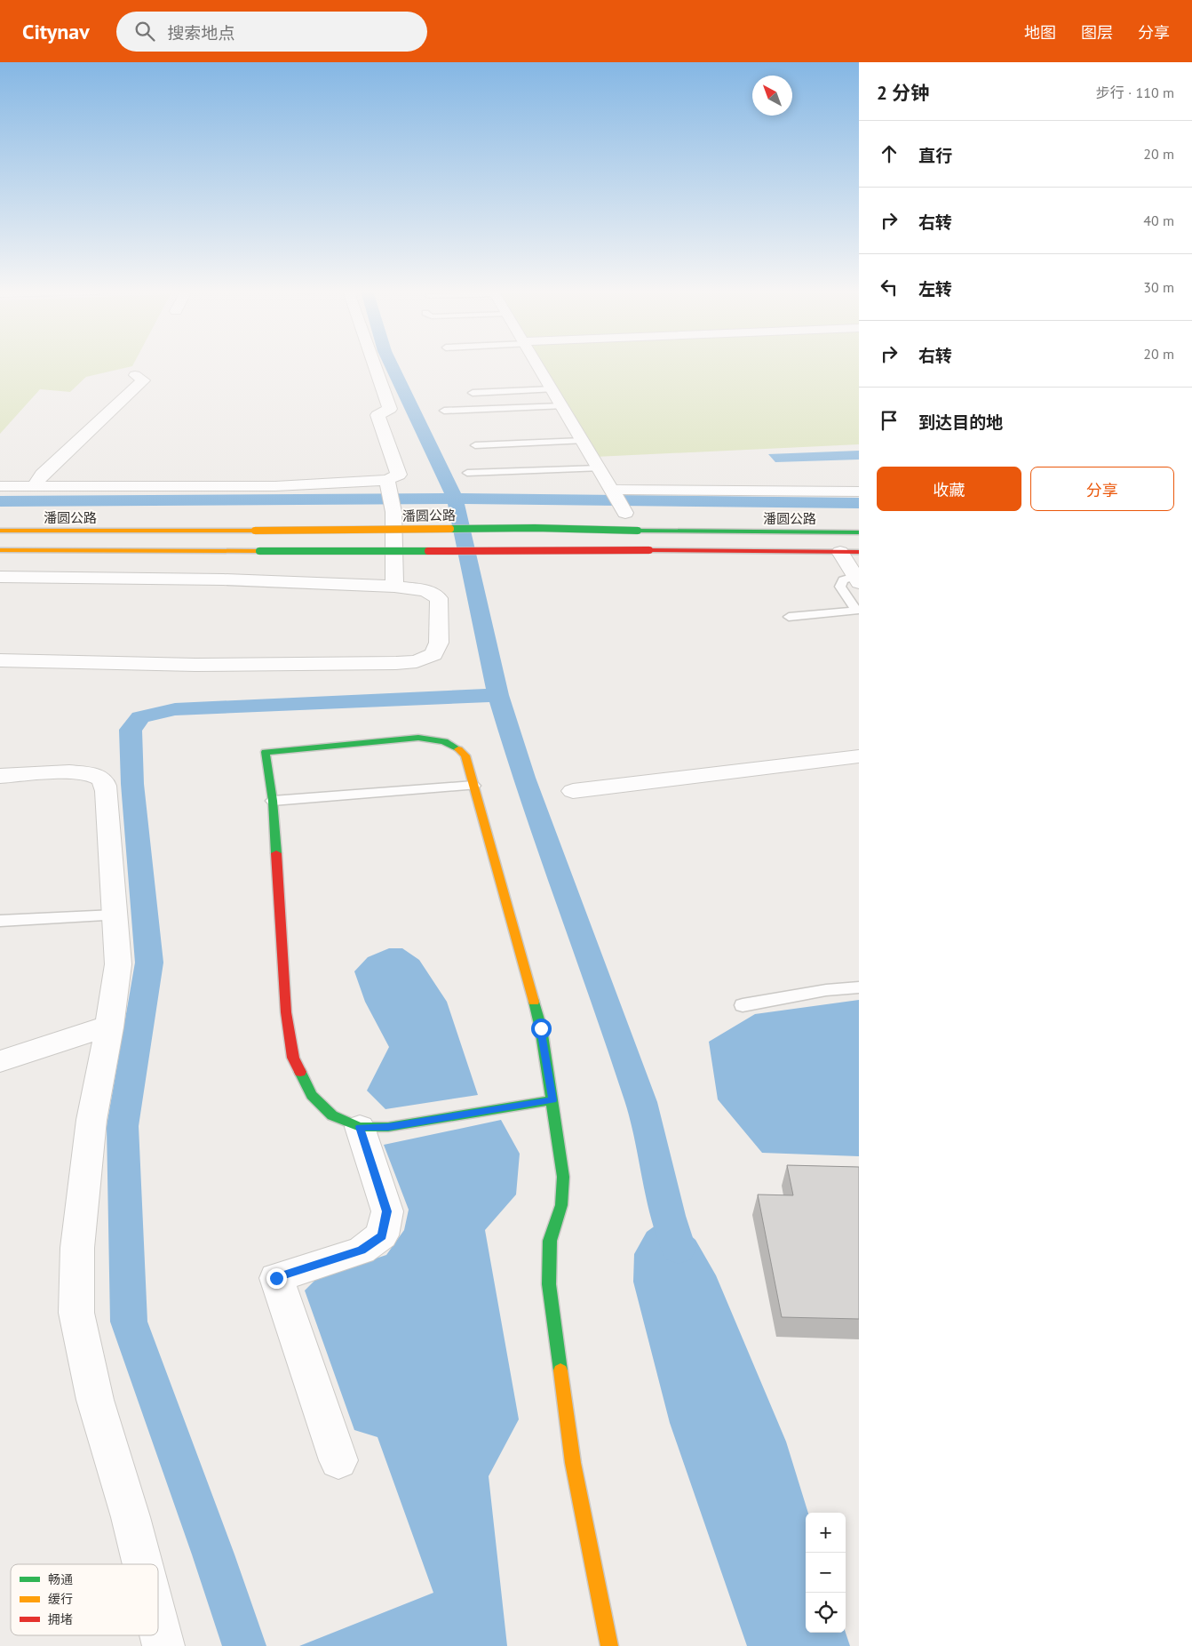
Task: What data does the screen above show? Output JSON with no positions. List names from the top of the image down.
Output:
{
  "streets": {
    "main road": ["潘圆公路"]
  },
  "legend": ["畅通", "缓行", "拥堵"],
  "north": "top left",
  "page": {
    "header": "Citynav",
    "search": "搜索地点",
    "nav": ["地图", "图层", "分享"],
    "heading": ["2 分钟", "步行 · 110 m"],
    "list": [
      ["直行", "20 m"],
      ["右转", "40 m"],
      ["左转", "30 m"],
      ["右转", "20 m"],
      "到达目的地"
    ],
    "buttons": ["收藏", "分享"],
    "map_buttons": ["+", "−"]
  }
}
